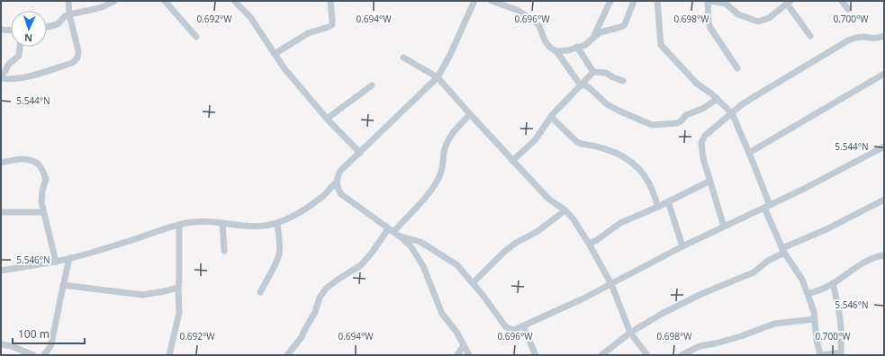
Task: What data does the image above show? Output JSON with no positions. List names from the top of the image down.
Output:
{
  "scale_bar": "100 m",
  "north": "bottom",
  "coordinates": [
    "0.692°W",
    "0.694°W",
    "0.696°W",
    "0.698°W",
    "0.700°W",
    "5.544°N",
    "5.546°N"
  ]
}
